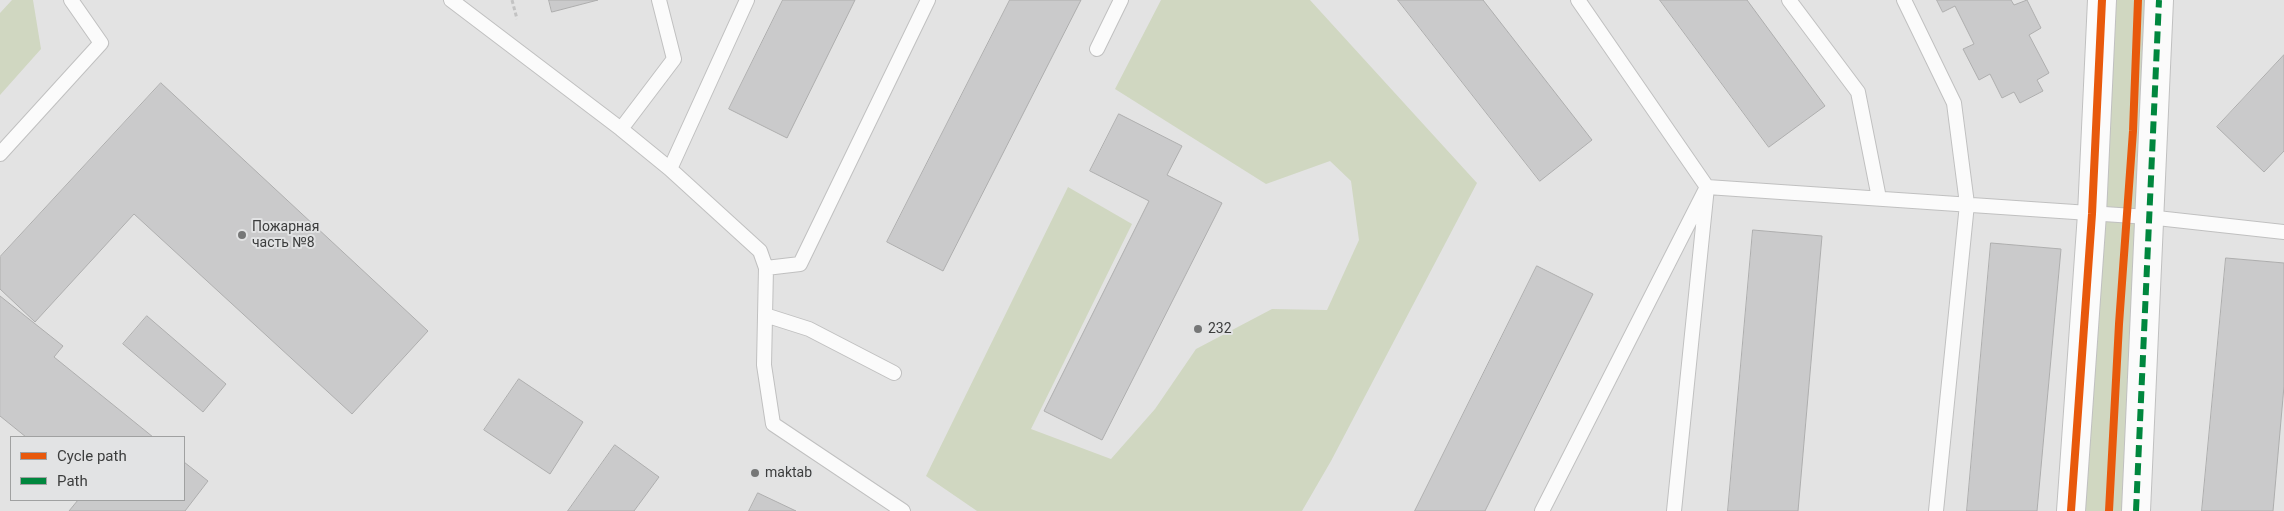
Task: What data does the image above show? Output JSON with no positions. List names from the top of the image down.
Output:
{
  "places": ["Пожарная часть №8", "232", "maktab"],
  "legend": ["Cycle path", "Path"]
}
